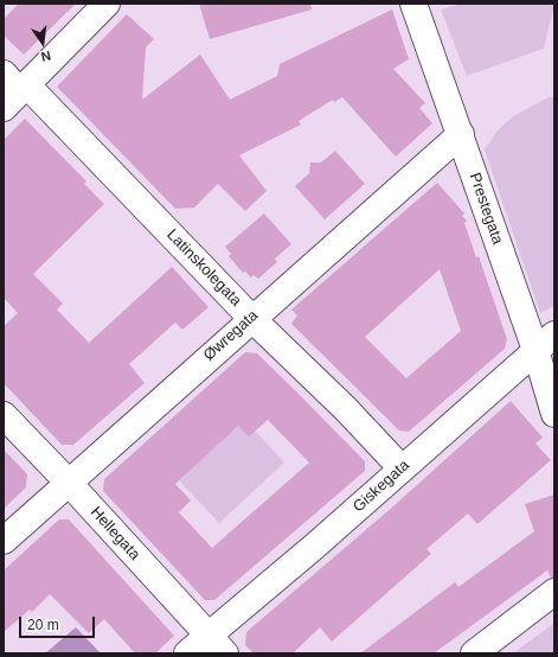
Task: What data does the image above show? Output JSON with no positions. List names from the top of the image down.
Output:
{
  "streets": {
    "street": [
      "Prestegata",
      "Latinskolegata",
      "Øwregata",
      "Giskegata",
      "Hellegata"
    ]
  },
  "crossings": [
    ["Prestegata", "Øwregata"],
    ["Prestegata", "Giskegata"],
    ["Latinskolegata", "Øwregata"],
    ["Latinskolegata", "Giskegata"],
    ["Øwregata", "Hellegata"],
    ["Giskegata", "Hellegata"]
  ],
  "scale_bar": "20 m",
  "north": "bottom"
}
